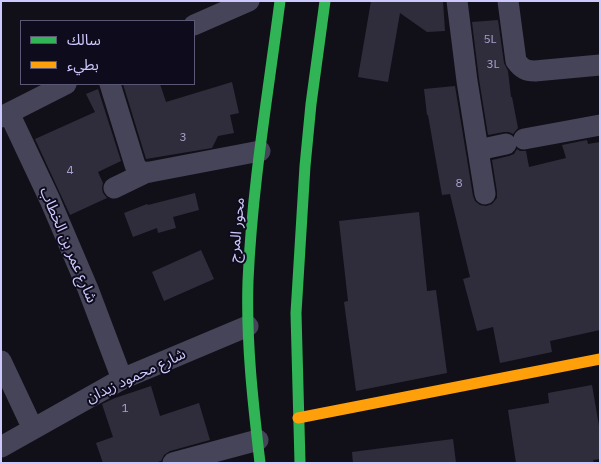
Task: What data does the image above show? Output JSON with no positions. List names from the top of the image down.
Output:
{
  "streets": {
    "main road": ["محور المرج"],
    "street": ["شارع عمر بن الخطاب", "شارع محمود زيدان"]
  },
  "crossings": [
    ["محور المرج", "شارع محمود زيدان"],
    ["شارع عمر بن الخطاب", "شارع محمود زيدان"]
  ],
  "house_numbers": [
    "5L",
    "3L",
    "3",
    "4",
    "8",
    "1"
  ],
  "legend": ["سالك", "بطيء"]
}
